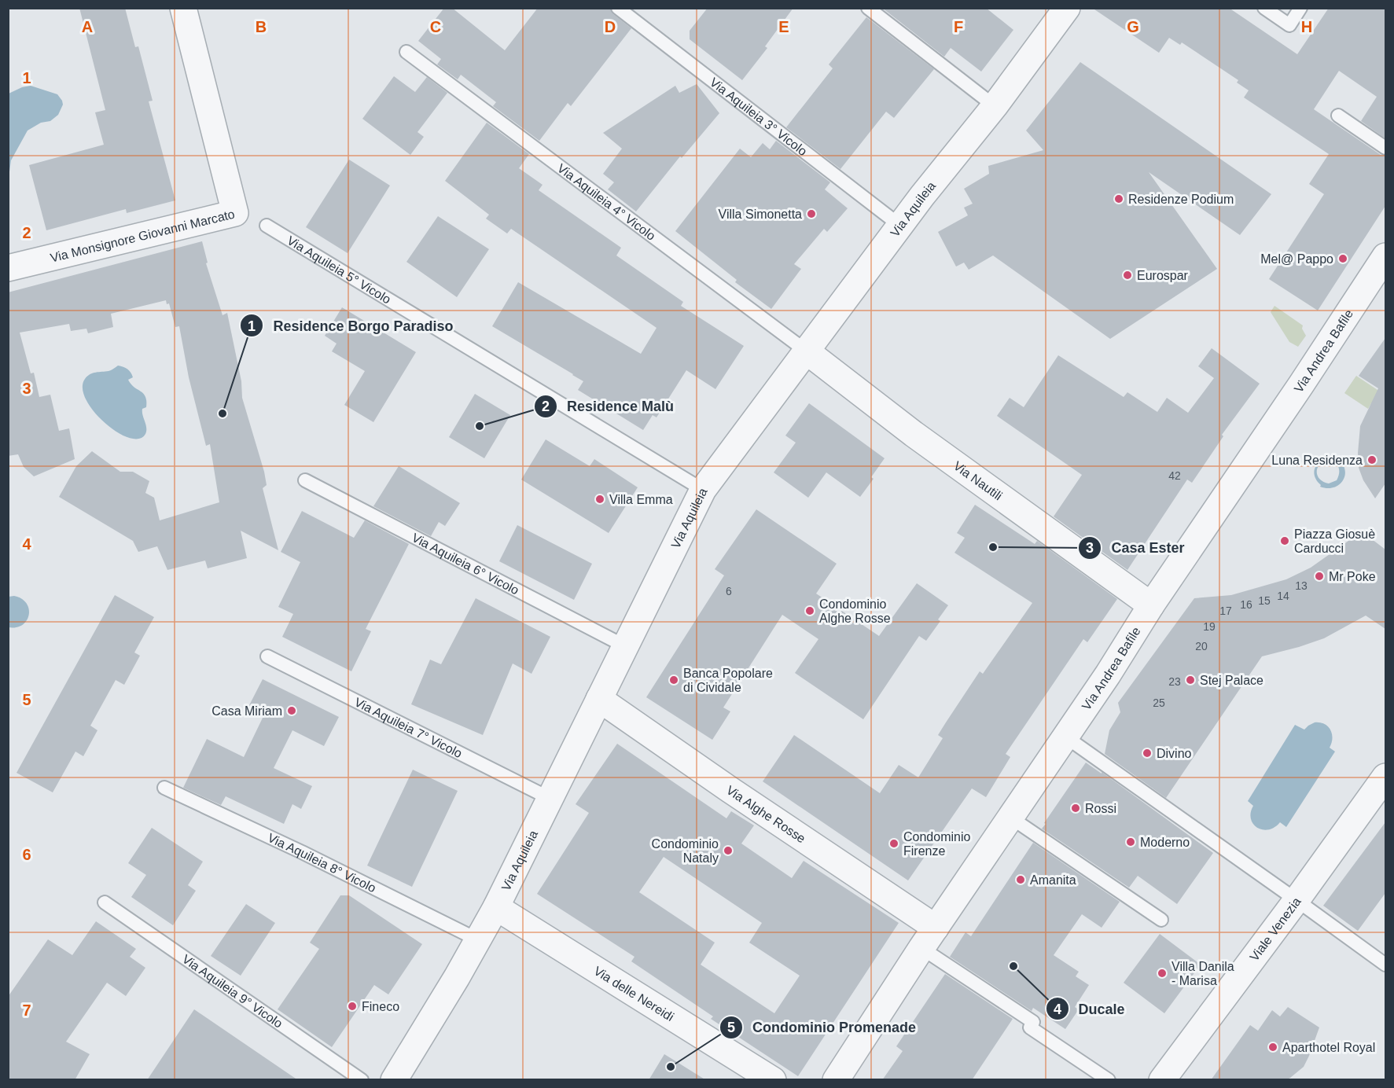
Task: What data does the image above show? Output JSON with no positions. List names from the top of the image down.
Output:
{
  "streets": {
    "street": [
      "Via Aquileia",
      "Via Monsignore Giovanni Marcato",
      "Via Andrea Bafile",
      "Via Nautili",
      "Via Alghe Rosse",
      "Viale Venezia",
      "Via delle Nereidi"
    ],
    "lane": [
      "Via Aquileia 3° Vicolo",
      "Via Aquileia 4° Vicolo",
      "Via Aquileia 5° Vicolo",
      "Via Aquileia 6° Vicolo",
      "Via Aquileia 7° Vicolo",
      "Via Aquileia 8° Vicolo",
      "Via Aquileia 9° Vicolo"
    ]
  },
  "crossings": [
    ["Via Aquileia 3° Vicolo", "Via Aquileia"],
    ["Via Aquileia 4° Vicolo", "Via Aquileia"],
    ["Via Aquileia 4° Vicolo", "Via Nautili"],
    ["Via Aquileia", "Via Aquileia 5° Vicolo"],
    ["Via Aquileia", "Via Nautili"],
    ["Via Aquileia", "Via Aquileia 6° Vicolo"],
    ["Via Aquileia", "Via Aquileia 7° Vicolo"],
    ["Via Aquileia", "Via Alghe Rosse"],
    ["Via Aquileia", "Via Aquileia 8° Vicolo"],
    ["Via Aquileia", "Via delle Nereidi"],
    ["Via Andrea Bafile", "Via Nautili"],
    ["Via Andrea Bafile", "Via Alghe Rosse"]
  ],
  "places": [
    "Residenze Podium",
    "Villa Simonetta",
    "Mel@ Pappo",
    "Eurospar",
    "Residence Borgo Paradiso",
    "Residence Malù",
    "Luna Residenza",
    "Villa Emma",
    "Piazza Giosuè Carducci",
    "Casa Ester",
    "Mr Poke",
    "Condominio Alghe Rosse",
    "Banca Popolare di Cividale",
    "Stej Palace",
    "Casa Miriam",
    "Divino",
    "Rossi",
    "Moderno",
    "Condominio Firenze",
    "Condominio Nataly",
    "Amanita",
    "Ducale",
    "Villa Danila - Marisa",
    "Fineco",
    "Aparthotel Royal",
    "Condominio Promenade"
  ],
  "house_numbers": [
    "42",
    "13",
    "6",
    "14",
    "15",
    "16",
    "17",
    "19",
    "20",
    "23",
    "25"
  ],
  "grid": {
    "columns": [
      "A",
      "B",
      "C",
      "D",
      "E",
      "F",
      "G",
      "H"
    ],
    "rows": [
      "1",
      "2",
      "3",
      "4",
      "5",
      "6",
      "7"
    ]
  }
}
